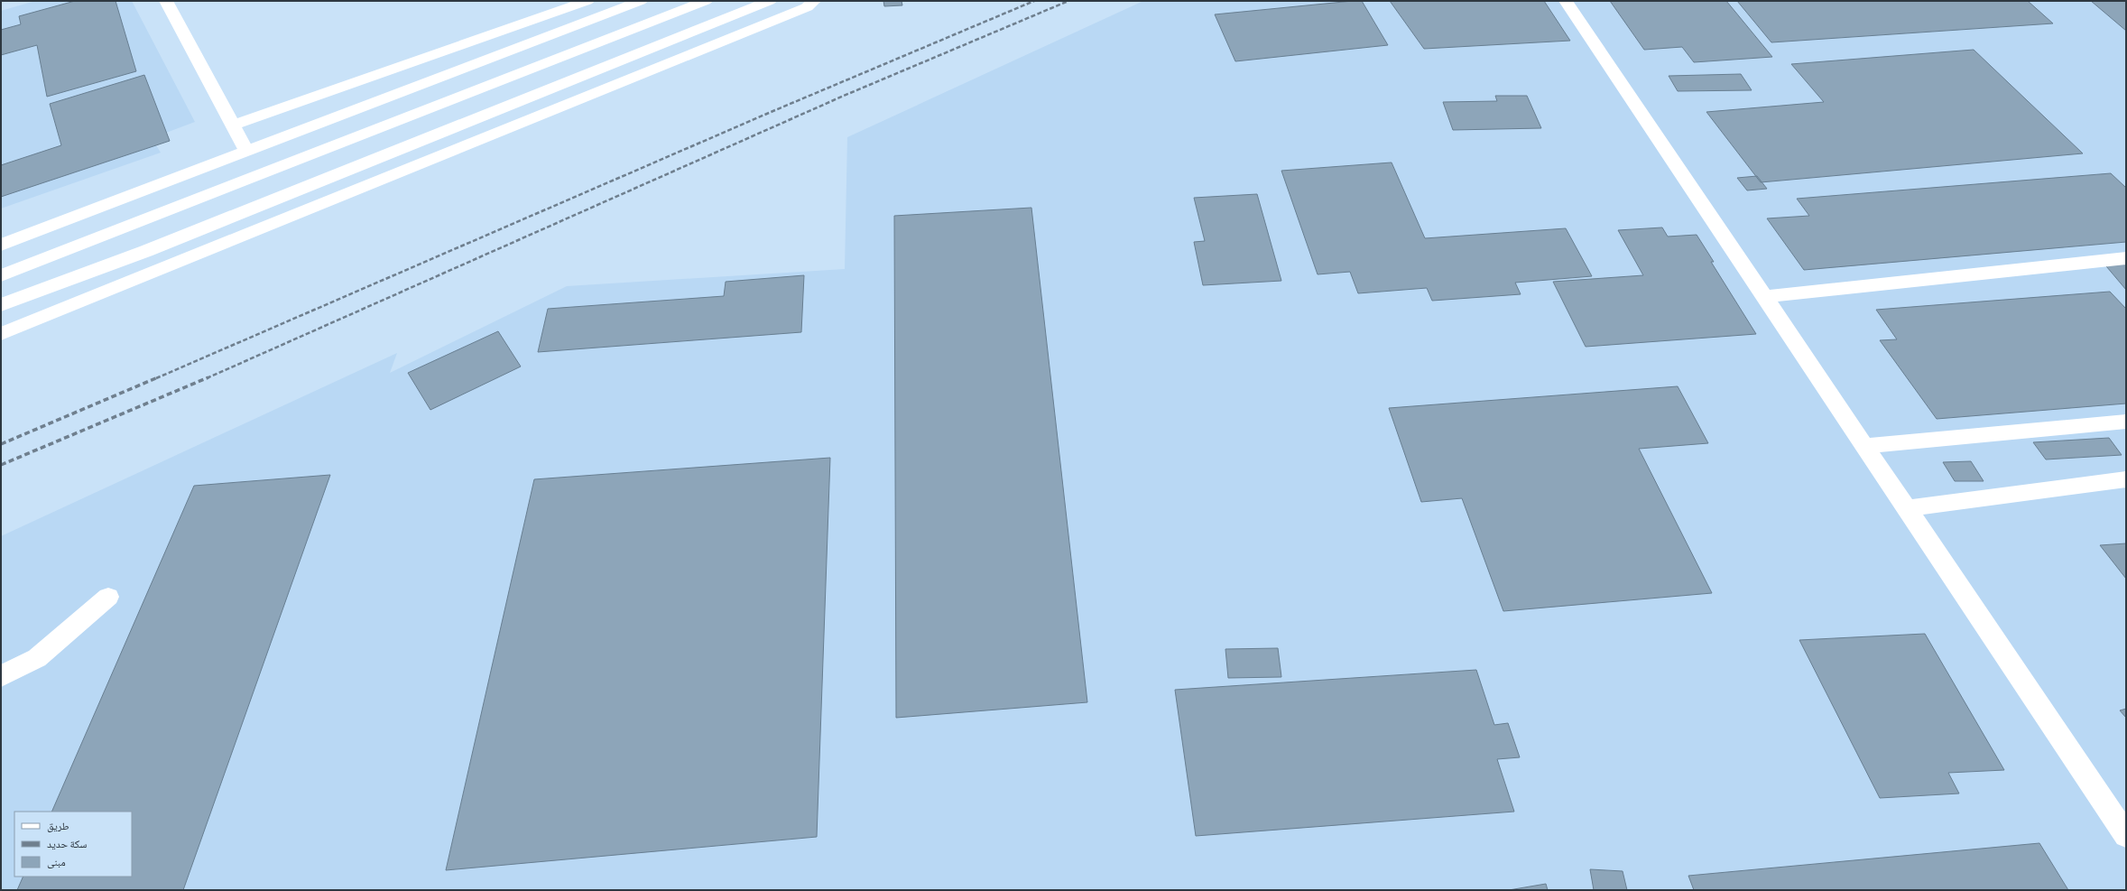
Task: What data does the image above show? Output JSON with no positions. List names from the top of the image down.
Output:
{
  "legend": ["طريق", "سكة حديد", "مبنى"]
}
